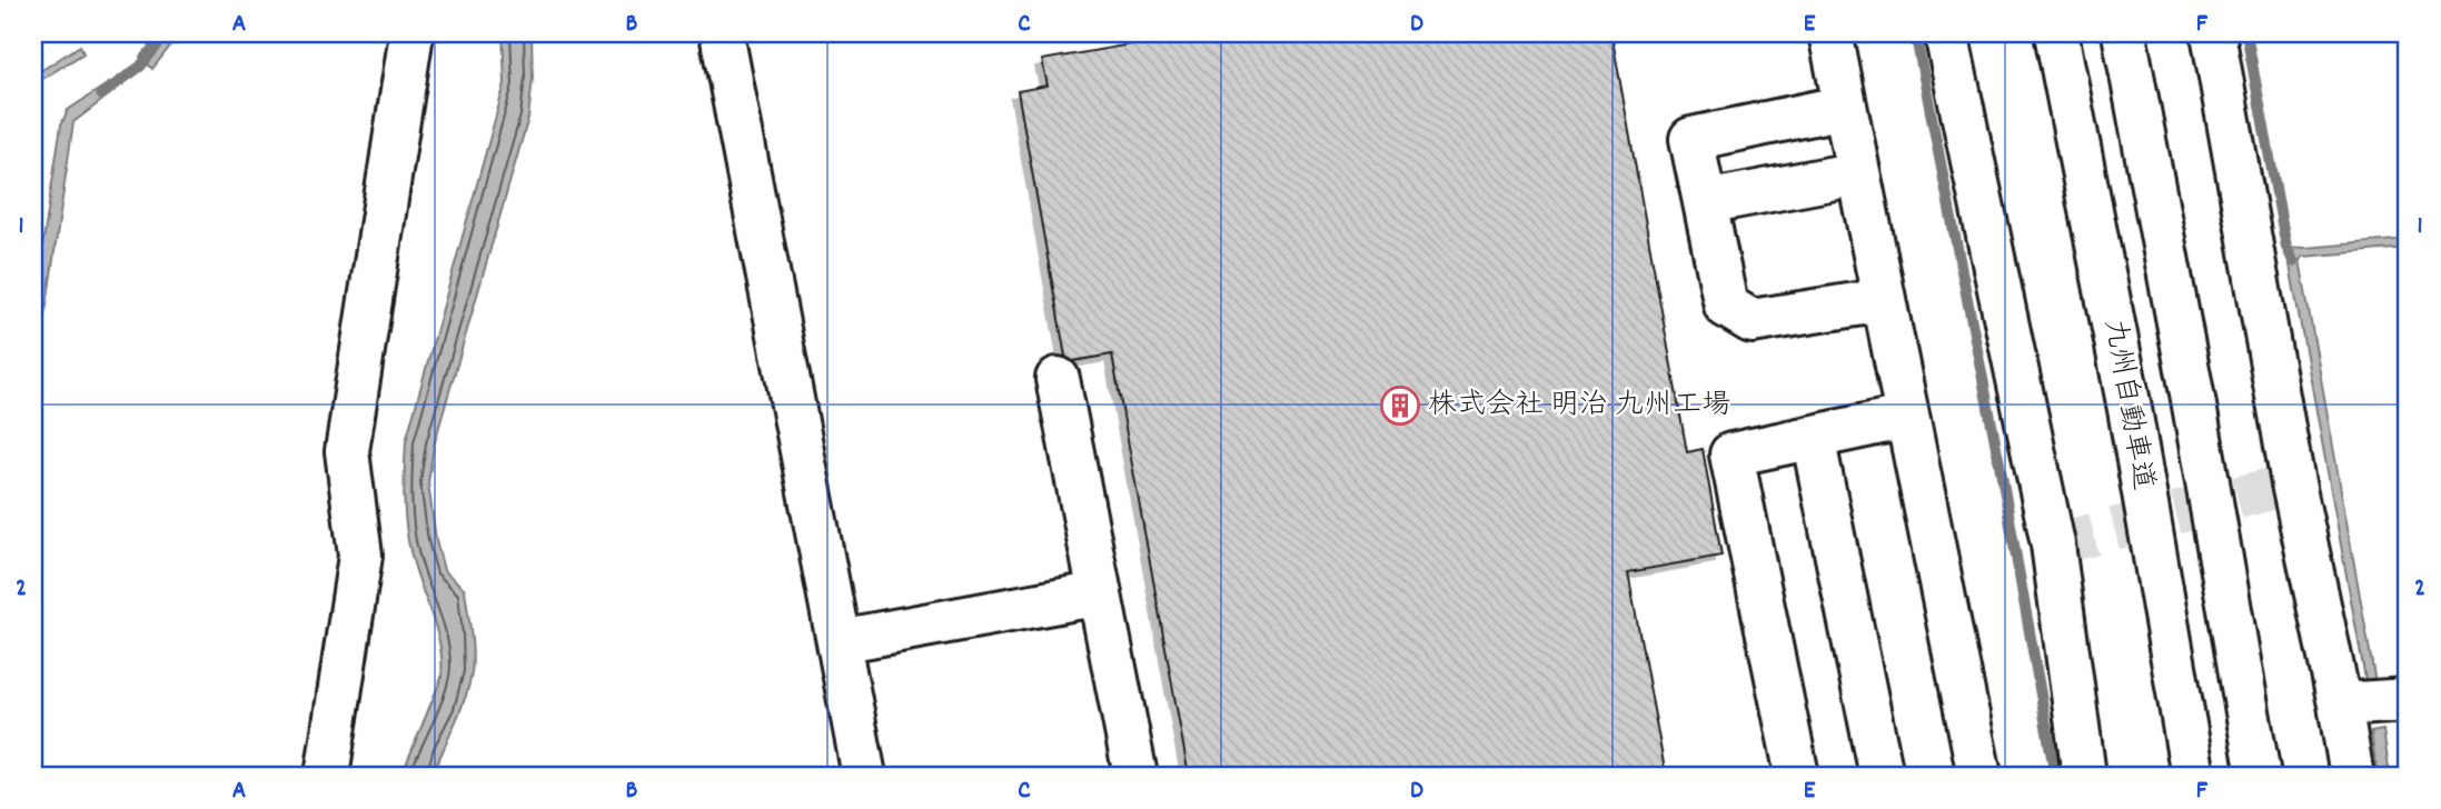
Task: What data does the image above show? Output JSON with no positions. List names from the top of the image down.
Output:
{
  "streets": {
    "main road": ["九州自動車道"]
  },
  "places": {
    "building": ["株式会社 明治 九州工場"]
  },
  "grid": {
    "columns": [
      "A",
      "B",
      "C",
      "D",
      "E",
      "F"
    ],
    "rows": ["1", "2"]
  }
}
